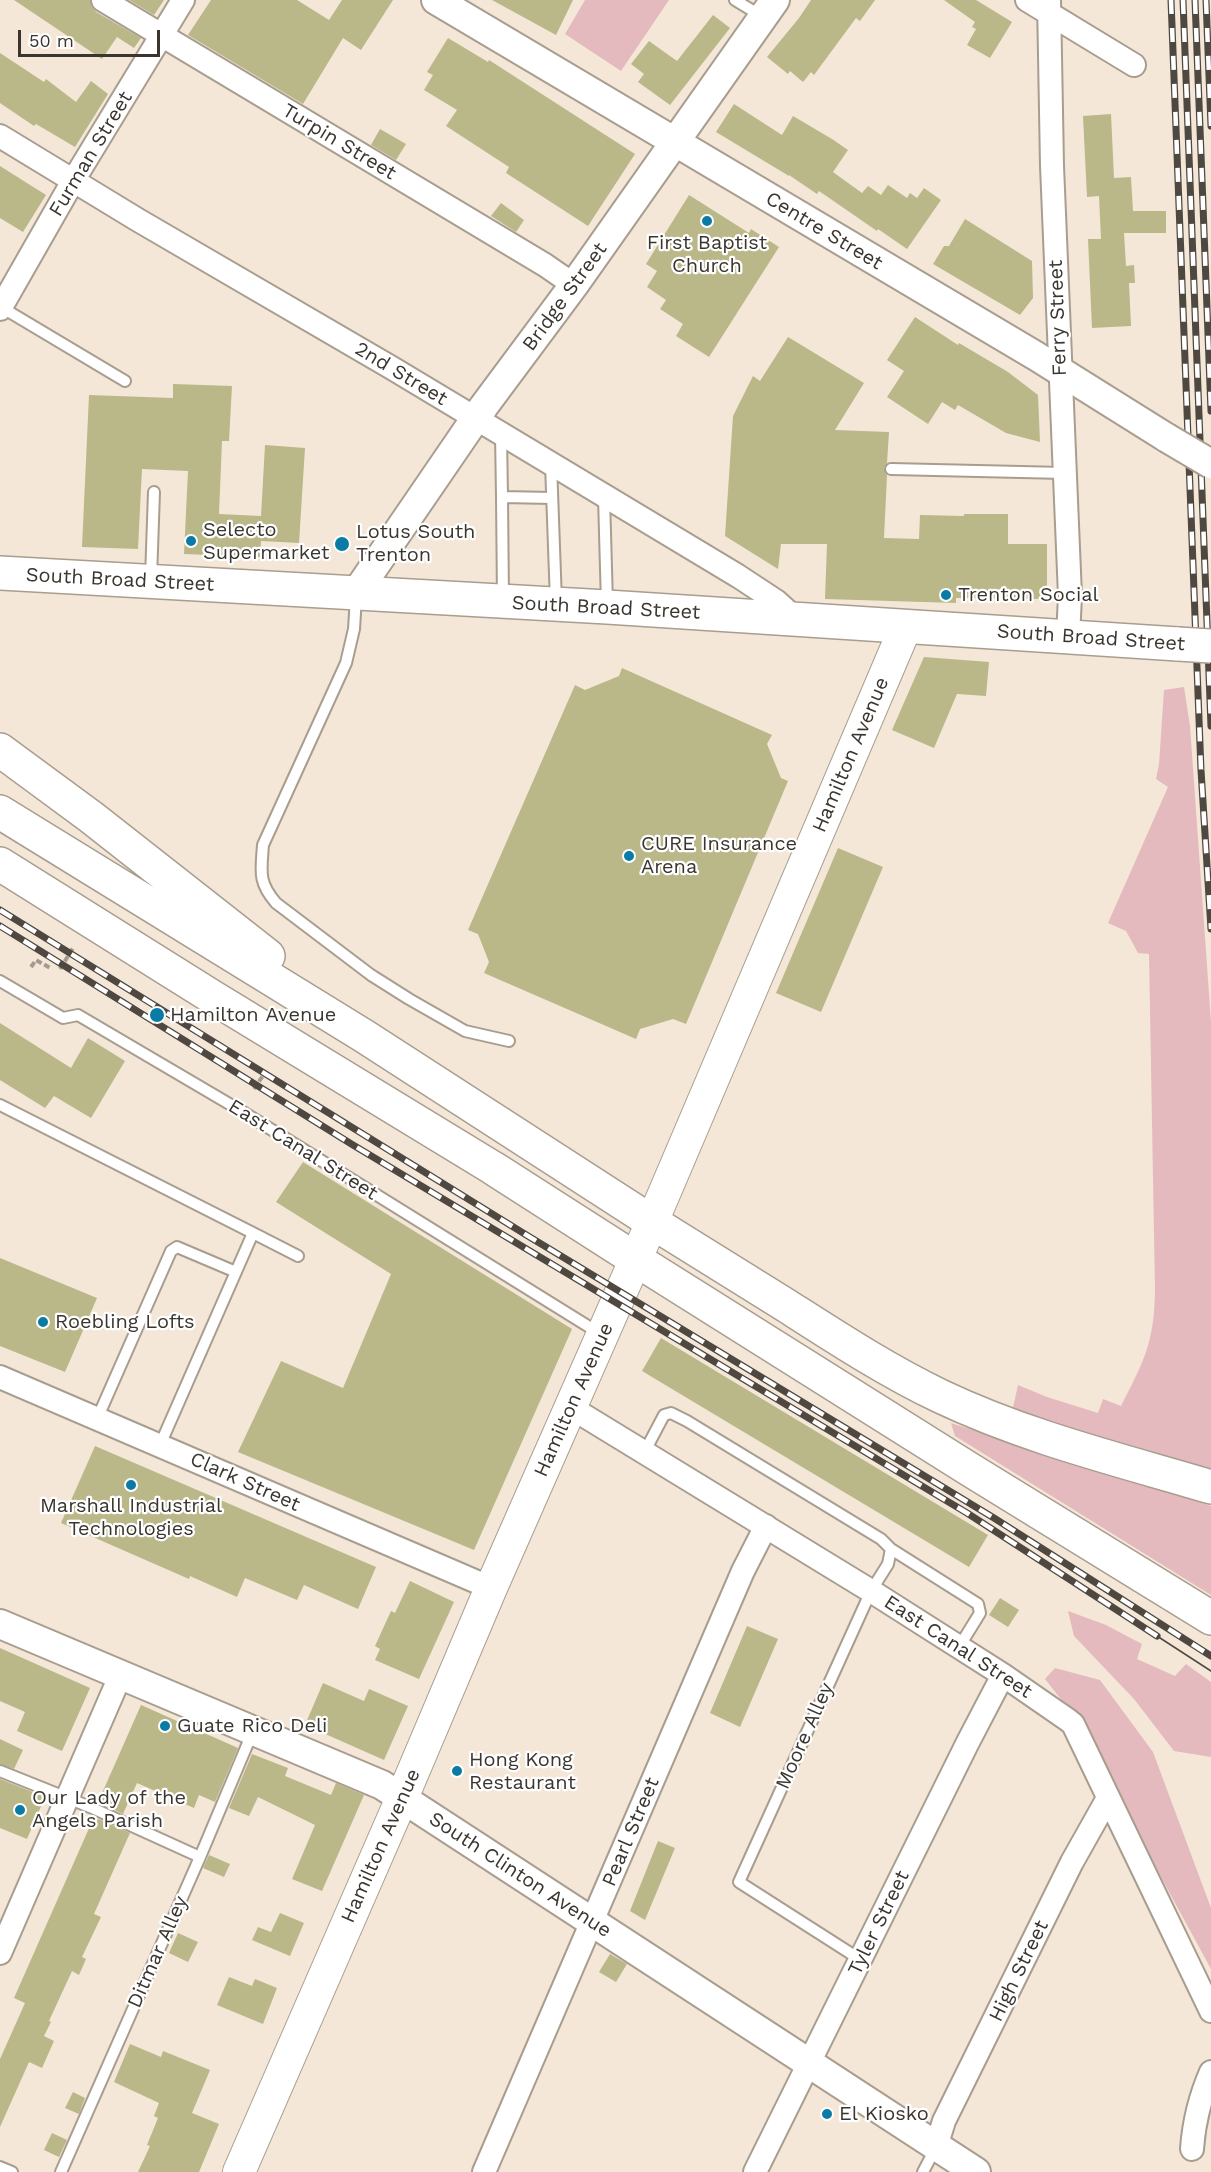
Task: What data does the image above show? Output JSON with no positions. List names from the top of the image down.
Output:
{
  "streets": {
    "main road": ["South Broad Street", "Hamilton Avenue"],
    "street": [
      "Turpin Street",
      "Furman Street",
      "Centre Street",
      "Bridge Street",
      "Ferry Street",
      "2nd Street",
      "East Canal Street",
      "Clark Street",
      "Pearl Street",
      "South Clinton Avenue",
      "Tyler Street",
      "High Street"
    ],
    "lane": ["Moore Alley", "Ditmar Alley"]
  },
  "crossings": [
    ["Turpin Street", "Furman Street"],
    ["Turpin Street", "Bridge Street"],
    ["Furman Street", "2nd Street"],
    ["Centre Street", "Bridge Street"],
    ["Centre Street", "Ferry Street"],
    ["Bridge Street", "2nd Street"],
    ["Bridge Street", "South Broad Street"],
    ["Ferry Street", "South Broad Street"],
    ["2nd Street", "South Broad Street"],
    ["South Broad Street", "Hamilton Avenue"],
    ["Hamilton Avenue", "East Canal Street"],
    ["Hamilton Avenue", "Clark Street"],
    ["Hamilton Avenue", "South Clinton Avenue"],
    ["East Canal Street", "Moore Alley"],
    ["East Canal Street", "Pearl Street"],
    ["East Canal Street", "Tyler Street"],
    ["East Canal Street", "High Street"],
    ["Moore Alley", "Tyler Street"],
    ["Pearl Street", "South Clinton Avenue"],
    ["South Clinton Avenue", "Tyler Street"],
    ["South Clinton Avenue", "Ditmar Alley"],
    ["South Clinton Avenue", "High Street"]
  ],
  "places": [
    "First Baptist Church",
    "Selecto Supermarket",
    "Lotus South Trenton",
    "Trenton Social",
    "CURE Insurance Arena",
    "Hamilton Avenue",
    "Roebling Lofts",
    "Marshall Industrial Technologies",
    "Guate Rico Deli",
    "Hong Kong Restaurant",
    "Our Lady of the Angels Parish",
    "El Kiosko"
  ],
  "scale_bar": "50 m"
}
